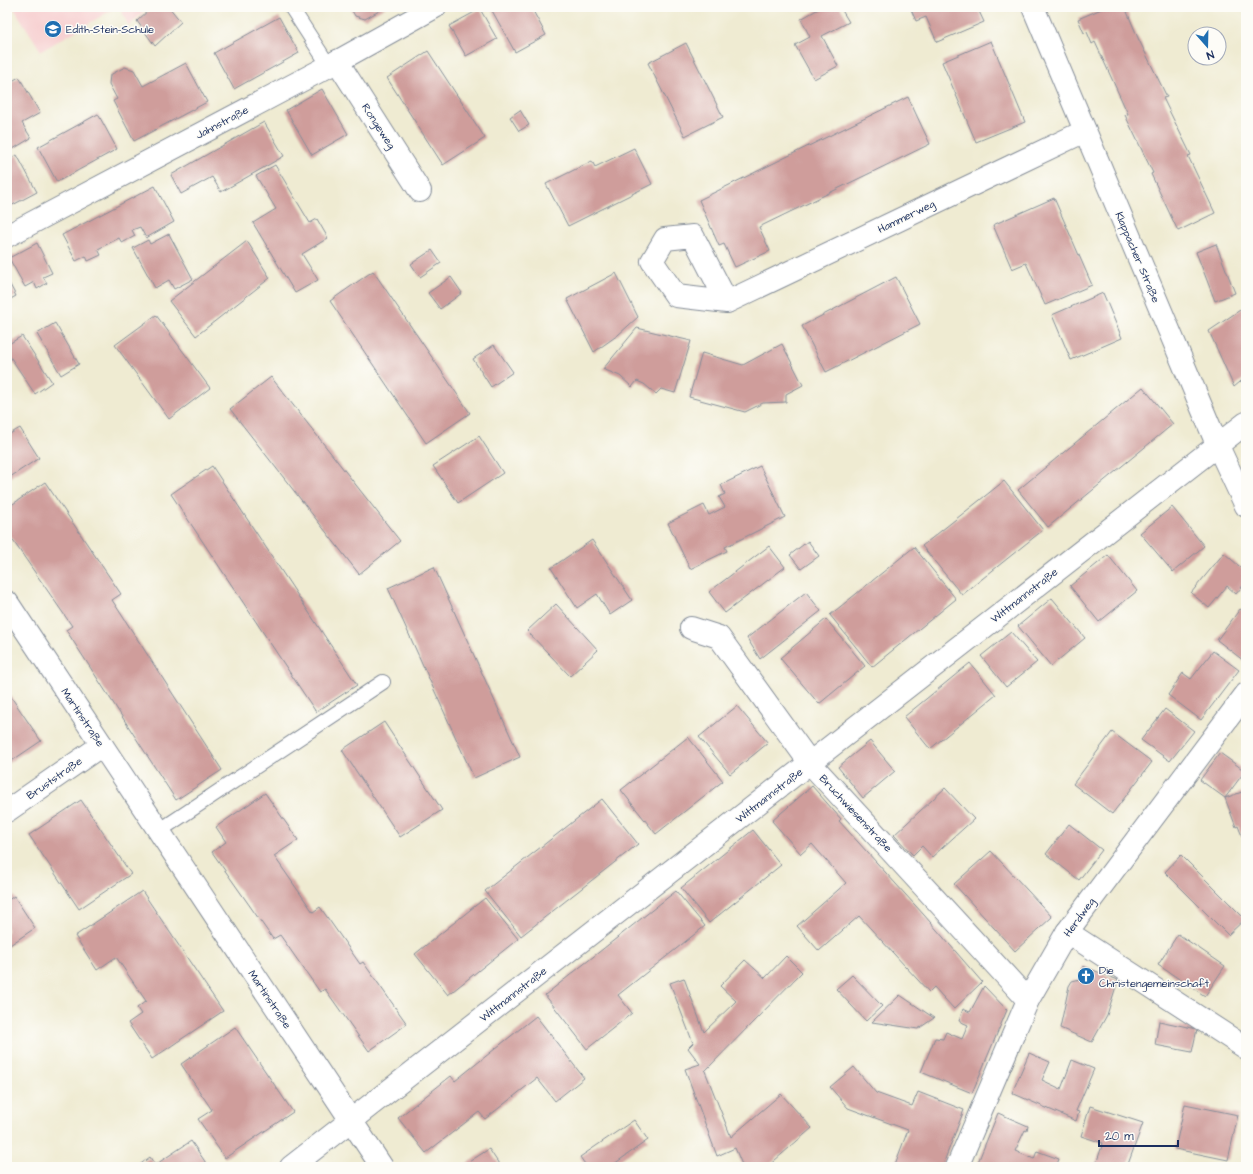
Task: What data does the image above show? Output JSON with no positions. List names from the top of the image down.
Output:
{
  "streets": {
    "street": [
      "Jahnstraße",
      "Rongeweg",
      "Hammerweg",
      "Klappacher Straße",
      "Wittmannstraße",
      "Martinstraße",
      "Bruststraße",
      "Bruchwiesenstraße",
      "Herdweg"
    ]
  },
  "crossings": [
    ["Jahnstraße", "Rongeweg"],
    ["Hammerweg", "Klappacher Straße"],
    ["Klappacher Straße", "Wittmannstraße"],
    ["Wittmannstraße", "Martinstraße"],
    ["Wittmannstraße", "Bruchwiesenstraße"],
    ["Martinstraße", "Bruststraße"],
    ["Bruchwiesenstraße", "Herdweg"]
  ],
  "places": {
    "school or university": ["Edith-Stein-Schule"],
    "church": ["Die Christengemeinschaft"]
  },
  "scale_bar": "20 m",
  "north": "bottom"
}
